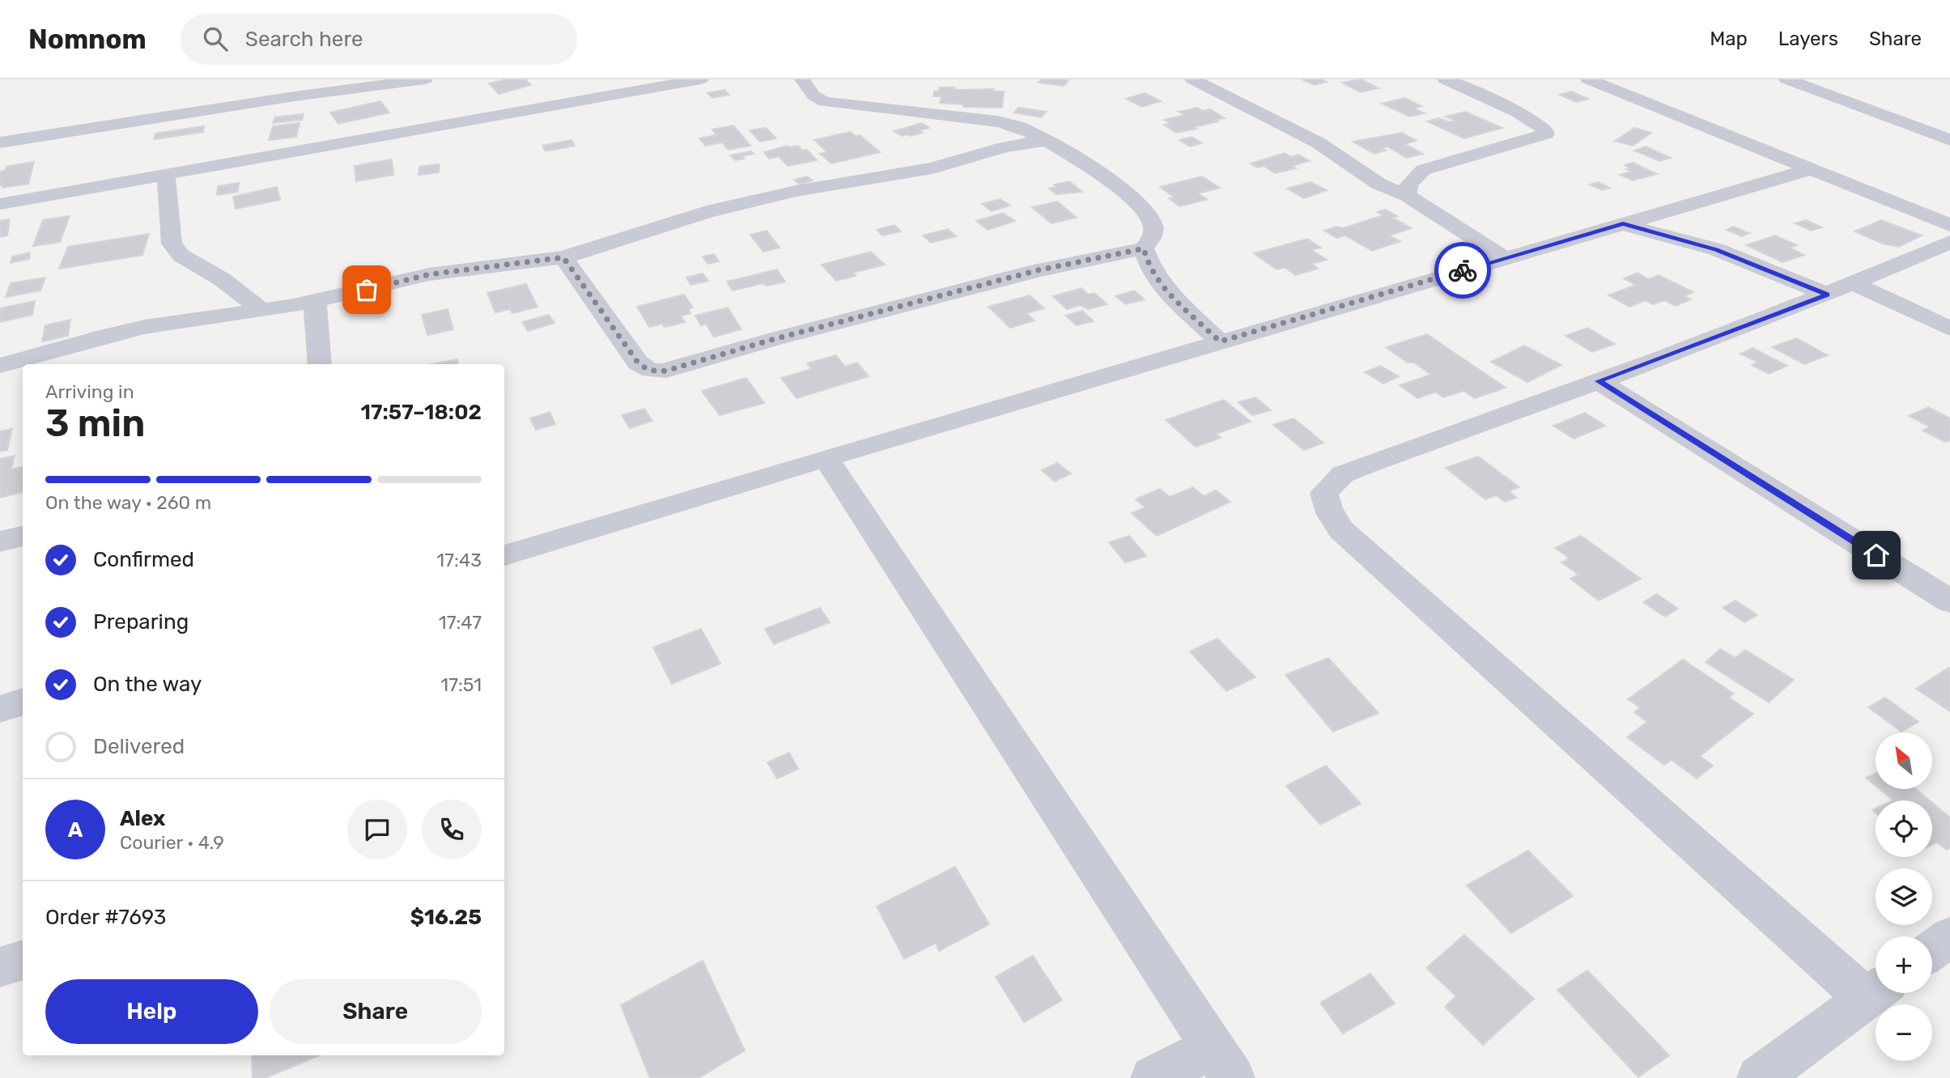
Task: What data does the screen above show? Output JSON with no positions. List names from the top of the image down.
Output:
{
  "north": "top left",
  "page": {
    "header": "Nomnom",
    "search": "Search here",
    "nav": ["Map", "Layers", "Share"],
    "heading": ["3 min", "Arriving in", "17:57–18:02"],
    "panel": [
      "Alex",
      "Courier · 4.9",
      "Order #7693",
      "$16.25"
    ],
    "bar": "On the way · 260 m",
    "list": [
      ["Confirmed", "17:43"],
      ["Preparing", "17:47"],
      ["On the way", "17:51"],
      "Delivered"
    ],
    "map_buttons": ["+", "−"],
    "round": "A",
    "buttons": ["Help", "Share"]
  }
}
